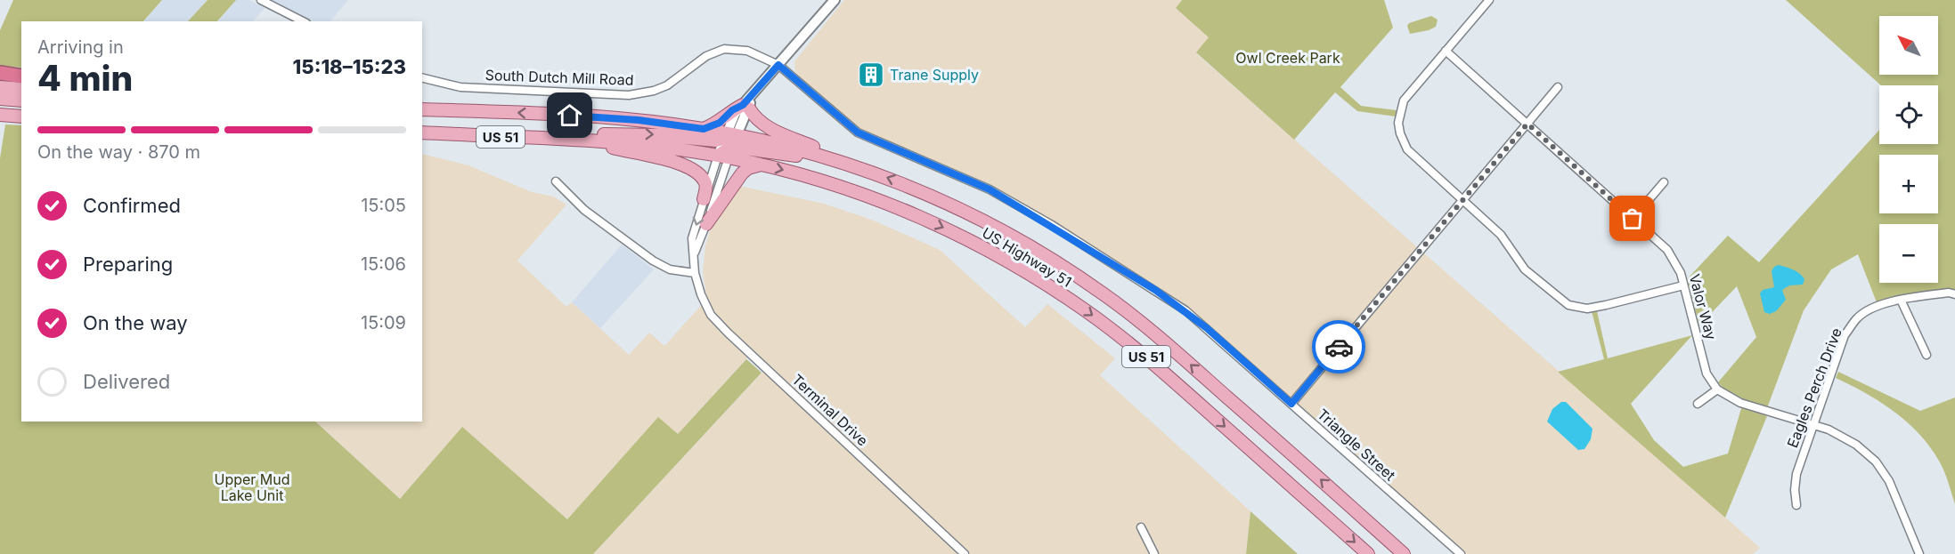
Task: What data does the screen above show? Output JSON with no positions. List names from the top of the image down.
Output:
{
  "streets": {
    "main road": ["US 51", "US Highway 51"],
    "street": [
      "South Dutch Mill Road",
      "Valor Way",
      "Eagles Perch Drive",
      "Terminal Drive",
      "Triangle Street"
    ]
  },
  "crossings": [
    ["South Dutch Mill Road", "Triangle Street"],
    ["US 51", "US Highway 51"],
    ["US 51", "Terminal Drive"],
    ["US Highway 51", "Terminal Drive"]
  ],
  "parks": ["Owl Creek Park", "Upper Mud Lake Unit"],
  "places": {
    "building": ["Trane Supply"]
  },
  "north": "top left",
  "page": {
    "map_buttons": ["+", "−"],
    "heading": ["4 min", "Arriving in", "15:18–15:23"],
    "bar": "On the way · 870 m",
    "list": [
      ["Confirmed", "15:05"],
      ["Preparing", "15:06"],
      ["On the way", "15:09"],
      "Delivered"
    ]
  }
}
